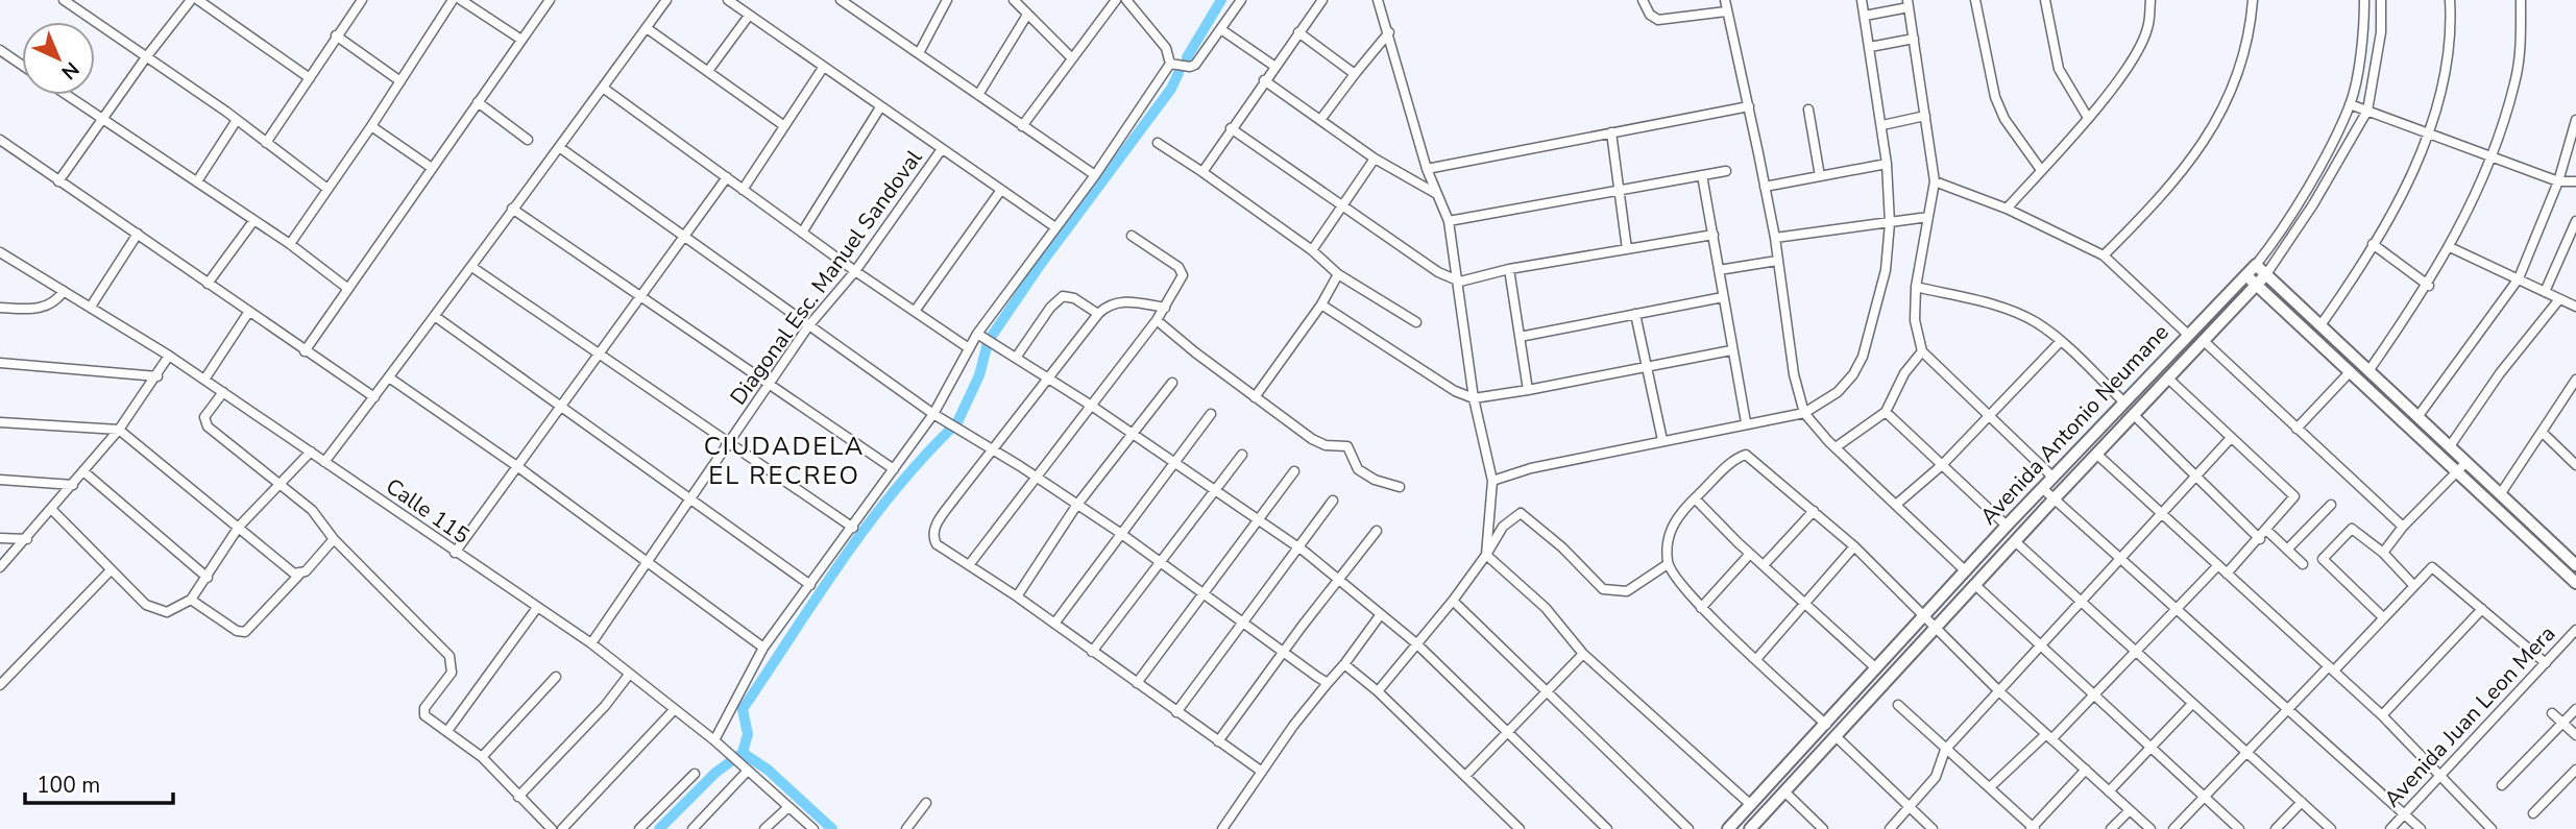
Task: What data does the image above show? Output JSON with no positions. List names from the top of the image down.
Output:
{
  "streets": {
    "street": [
      "Diagonal Esc. Manuel Sandoval",
      "Avenida Antonio Neumane",
      "Calle 115",
      "Avenida Juan Leon Mera"
    ]
  },
  "crossings": [
    ["Diagonal Esc. Manuel Sandoval", "Calle 115"]
  ],
  "districts": ["CIUDADELA EL RECREO"],
  "scale_bar": "100 m",
  "north": "bottom right"
}
